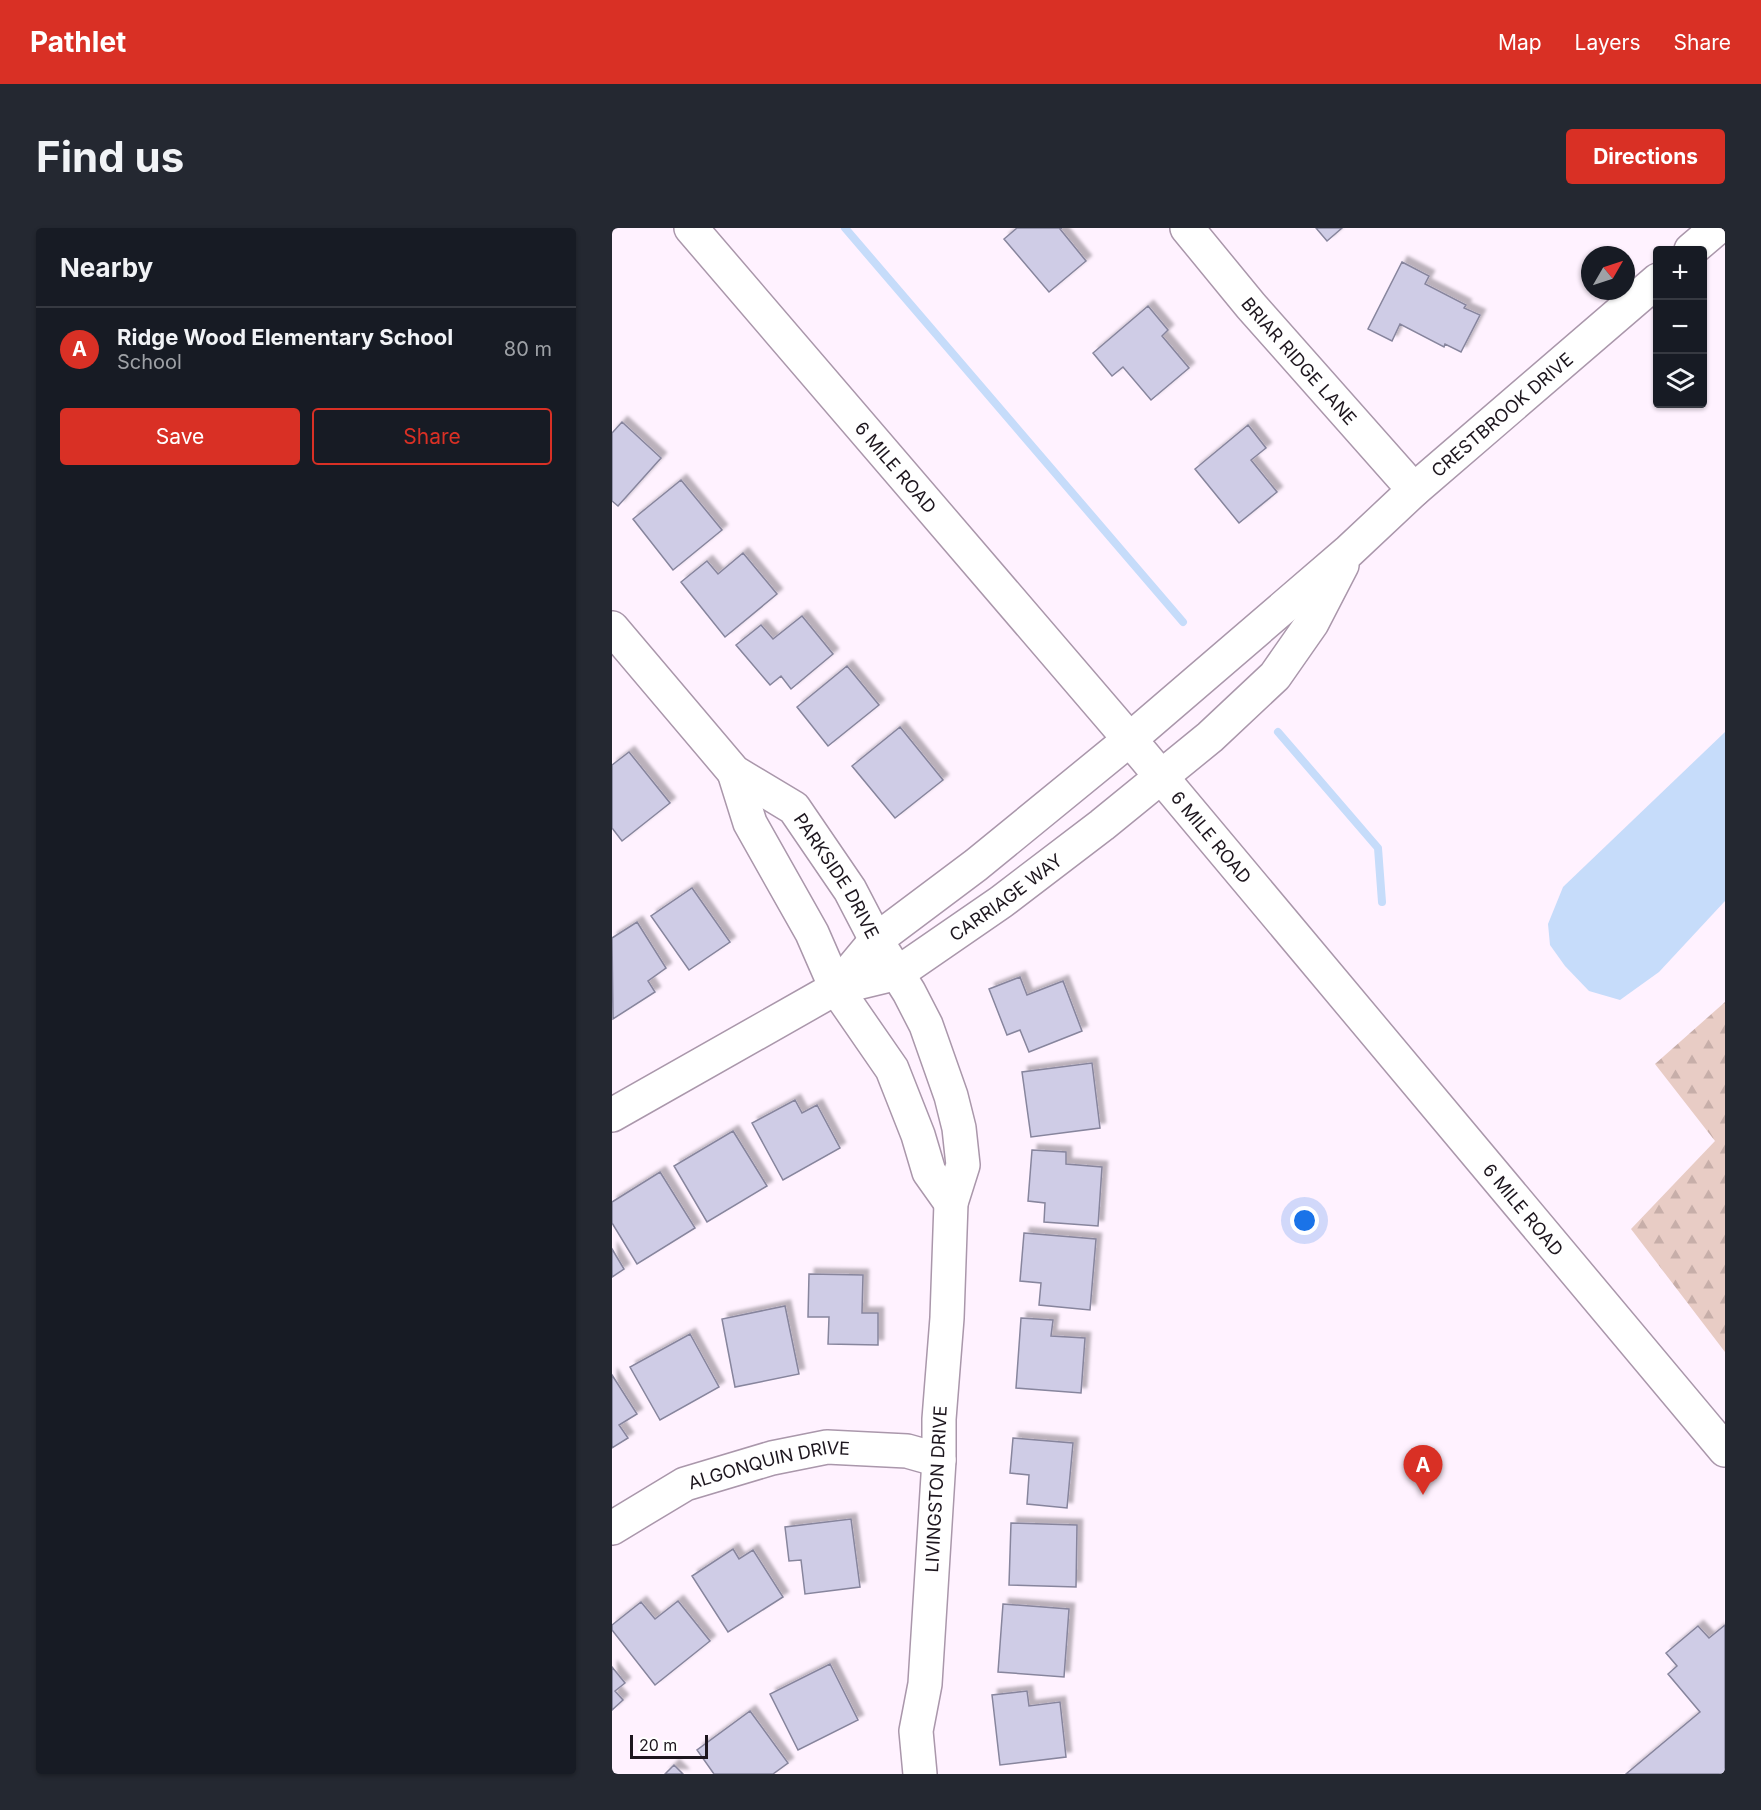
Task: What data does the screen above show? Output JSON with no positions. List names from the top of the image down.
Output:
{
  "streets": {
    "street": [
      "BRIAR RIDGE LANE",
      "CRESTBROOK DRIVE",
      "6 MILE ROAD",
      "PARKSIDE DRIVE",
      "CARRIAGE WAY",
      "ALGONQUIN DRIVE",
      "LIVINGSTON DRIVE"
    ]
  },
  "crossings": [
    ["BRIAR RIDGE LANE", "CRESTBROOK DRIVE"],
    ["CRESTBROOK DRIVE", "6 MILE ROAD"],
    ["CRESTBROOK DRIVE", "CARRIAGE WAY"],
    ["6 MILE ROAD", "CARRIAGE WAY"],
    ["PARKSIDE DRIVE", "CARRIAGE WAY"],
    ["PARKSIDE DRIVE", "LIVINGSTON DRIVE"],
    ["CARRIAGE WAY", "LIVINGSTON DRIVE"],
    ["ALGONQUIN DRIVE", "LIVINGSTON DRIVE"]
  ],
  "scale_bar": "20 m",
  "north": "top right",
  "page": {
    "header": "Pathlet",
    "nav": ["Map", "Layers", "Share"],
    "buttons": [
      "Directions",
      ["Save", "Share"]
    ],
    "title": "Find us",
    "heading": "Nearby",
    "map_buttons": ["+", "−"],
    "list": [
      {
        "mark": "A",
        "name": "Ridge Wood Elementary School",
        "note": "School",
        "value": "80 m"
      }
    ],
    "pins": "A",
    "scale": "20 m"
  }
}
